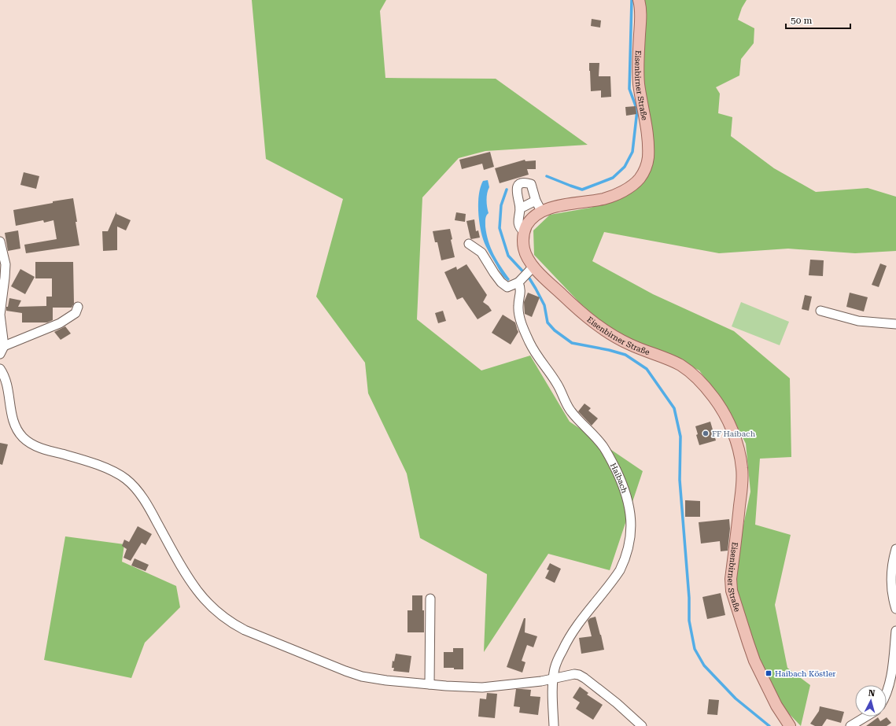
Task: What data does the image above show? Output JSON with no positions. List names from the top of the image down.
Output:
{
  "streets": {
    "main road": ["Eisenbirner Straße"],
    "street": ["Haibach"]
  },
  "crossings": [
    ["Eisenbirner Straße", "Haibach"]
  ],
  "places": {
    "other": ["FF Haibach"],
    "transit": ["Haibach Köstler"]
  },
  "scale_bar": "50 m",
  "north": "top"
}
